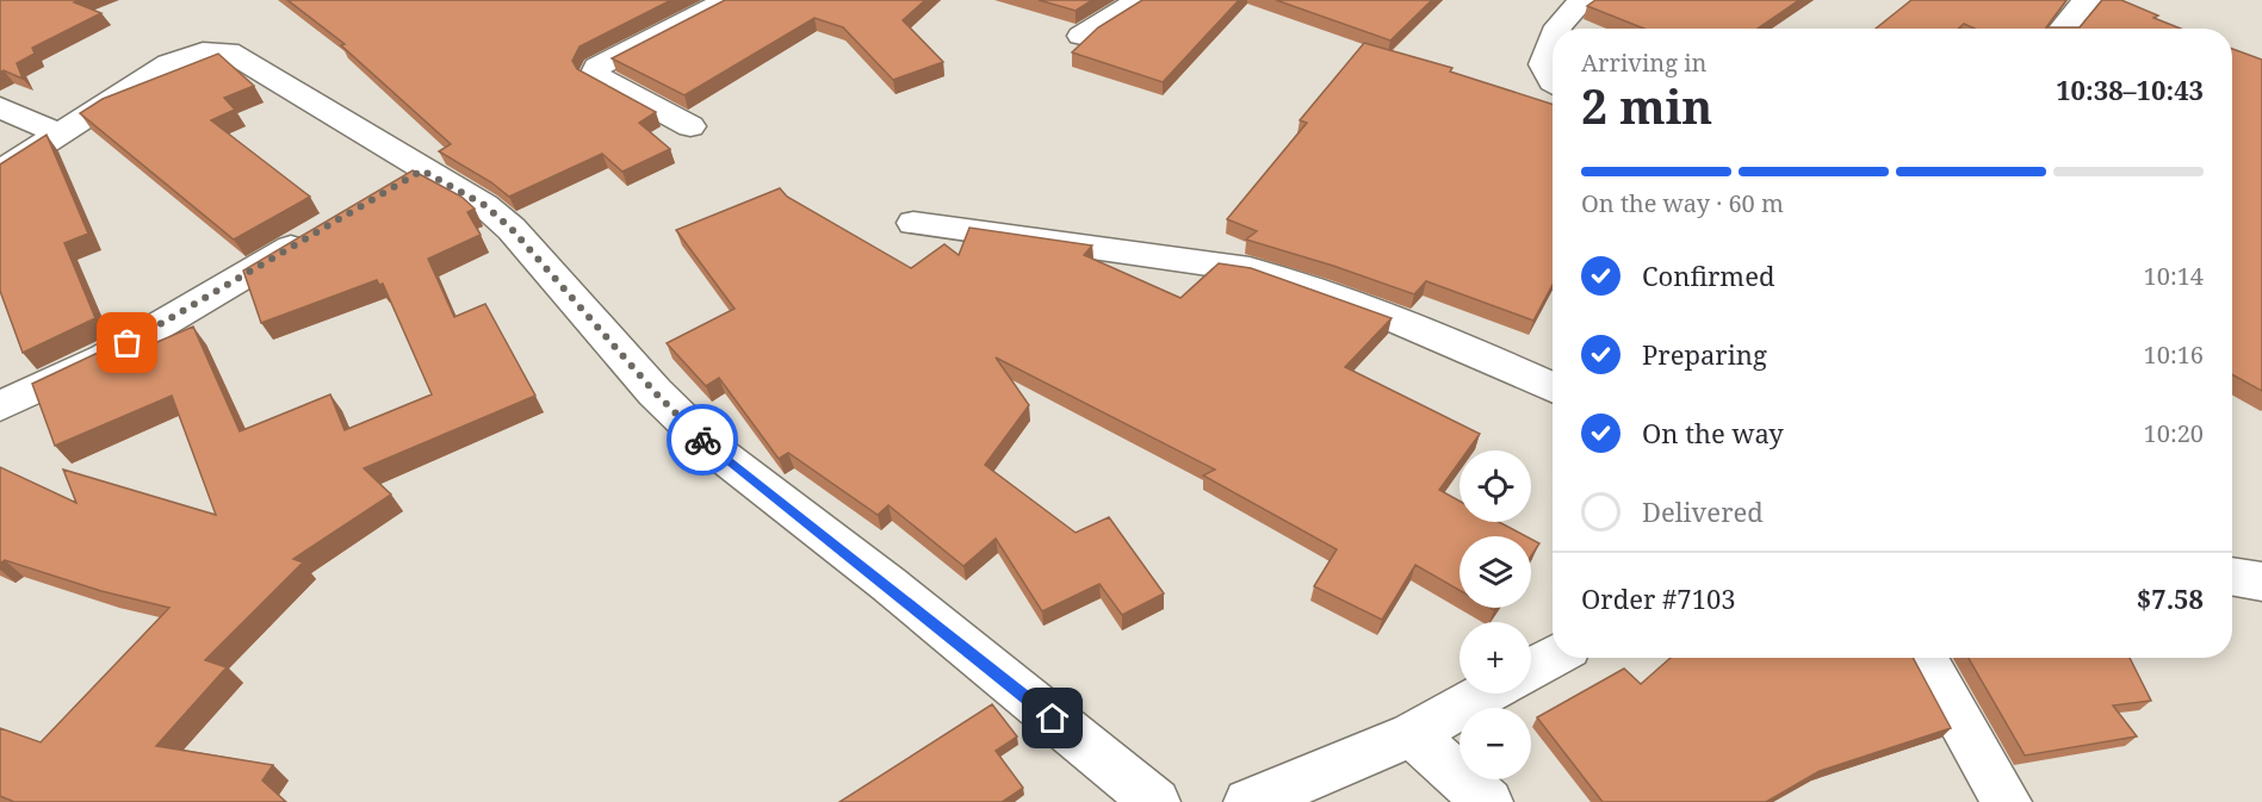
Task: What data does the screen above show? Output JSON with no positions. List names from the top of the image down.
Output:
{
  "page": {
    "heading": ["2 min", "Arriving in", "10:38–10:43"],
    "panel": ["Order #7103", "$7.58"],
    "bar": "On the way · 60 m",
    "list": [
      ["Confirmed", "10:14"],
      ["Preparing", "10:16"],
      ["On the way", "10:20"],
      "Delivered"
    ],
    "map_buttons": ["+", "−"]
  }
}
